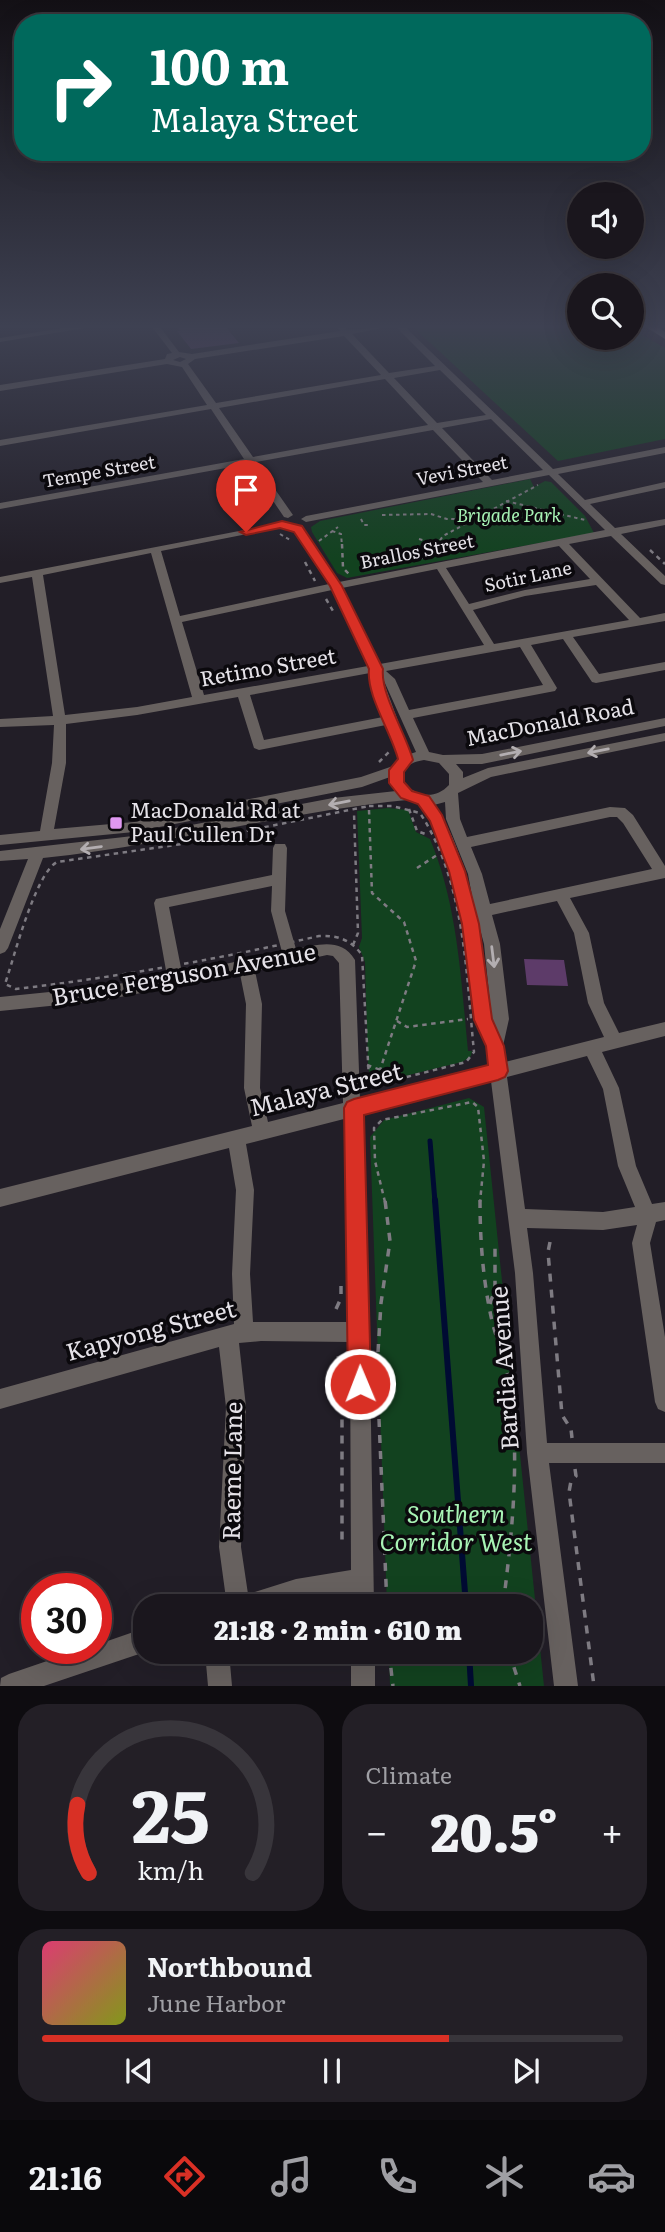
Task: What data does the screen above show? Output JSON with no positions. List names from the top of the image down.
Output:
{
  "streets": {
    "street": [
      "Vevi Street",
      "Tempe Street",
      "Brallos Street",
      "Sotir Lane",
      "Retimo Street",
      "MacDonald Road",
      "Bruce Ferguson Avenue",
      "Malaya Street",
      "Kapyong Street",
      "Bardia Avenue",
      "Raeme Lane"
    ]
  },
  "crossings": [
    ["MacDonald Road", "Bardia Avenue"],
    ["Bruce Ferguson Avenue", "Malaya Street"],
    ["Bruce Ferguson Avenue", "Kapyong Street"],
    ["Malaya Street", "Bardia Avenue"],
    ["Malaya Street", "Raeme Lane"],
    ["Kapyong Street", "Raeme Lane"]
  ],
  "parks": ["Brigade Park", "Southern Corridor West"],
  "places": {
    "transit": ["MacDonald Rd at Paul Cullen Dr"]
  },
  "page": {
    "turn": ["100 m", "Malaya Street"],
    "limit": "30",
    "trip": "21:18 · 2 min · 610 m",
    "tile": "Climate",
    "heat": ["−", "20.5°", "+"],
    "song": ["Northbound", "June Harbor"],
    "tabs": "21:16",
    "gauge": ["25", "km/h"]
  }
}
